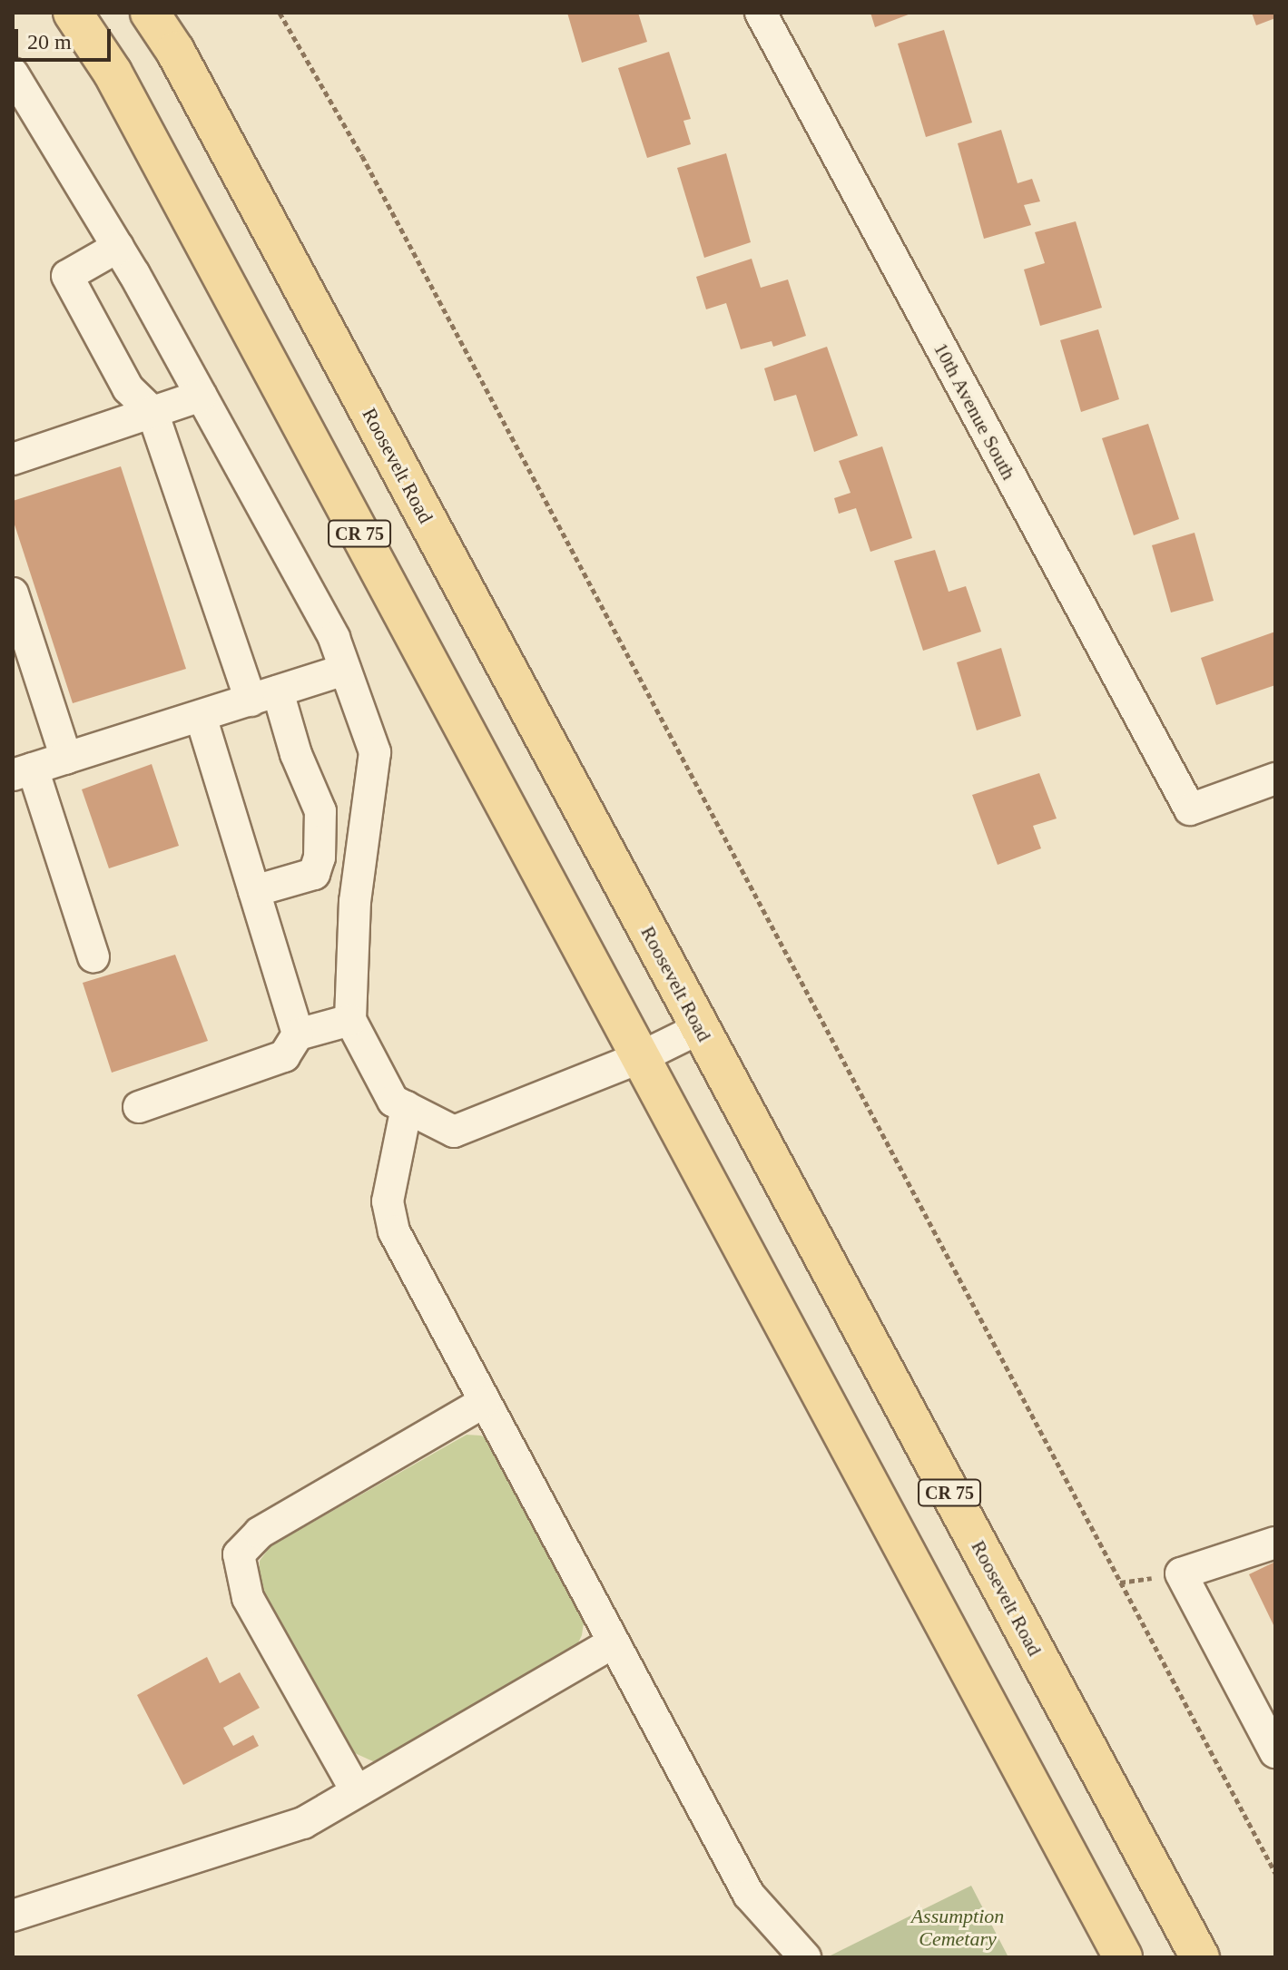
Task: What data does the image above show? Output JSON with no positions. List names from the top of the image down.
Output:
{
  "streets": {
    "main road": ["Roosevelt Road", "CR 75"],
    "street": ["10th Avenue South"]
  },
  "parks": ["Assumption Cemetary"],
  "scale_bar": "20 m"
}
